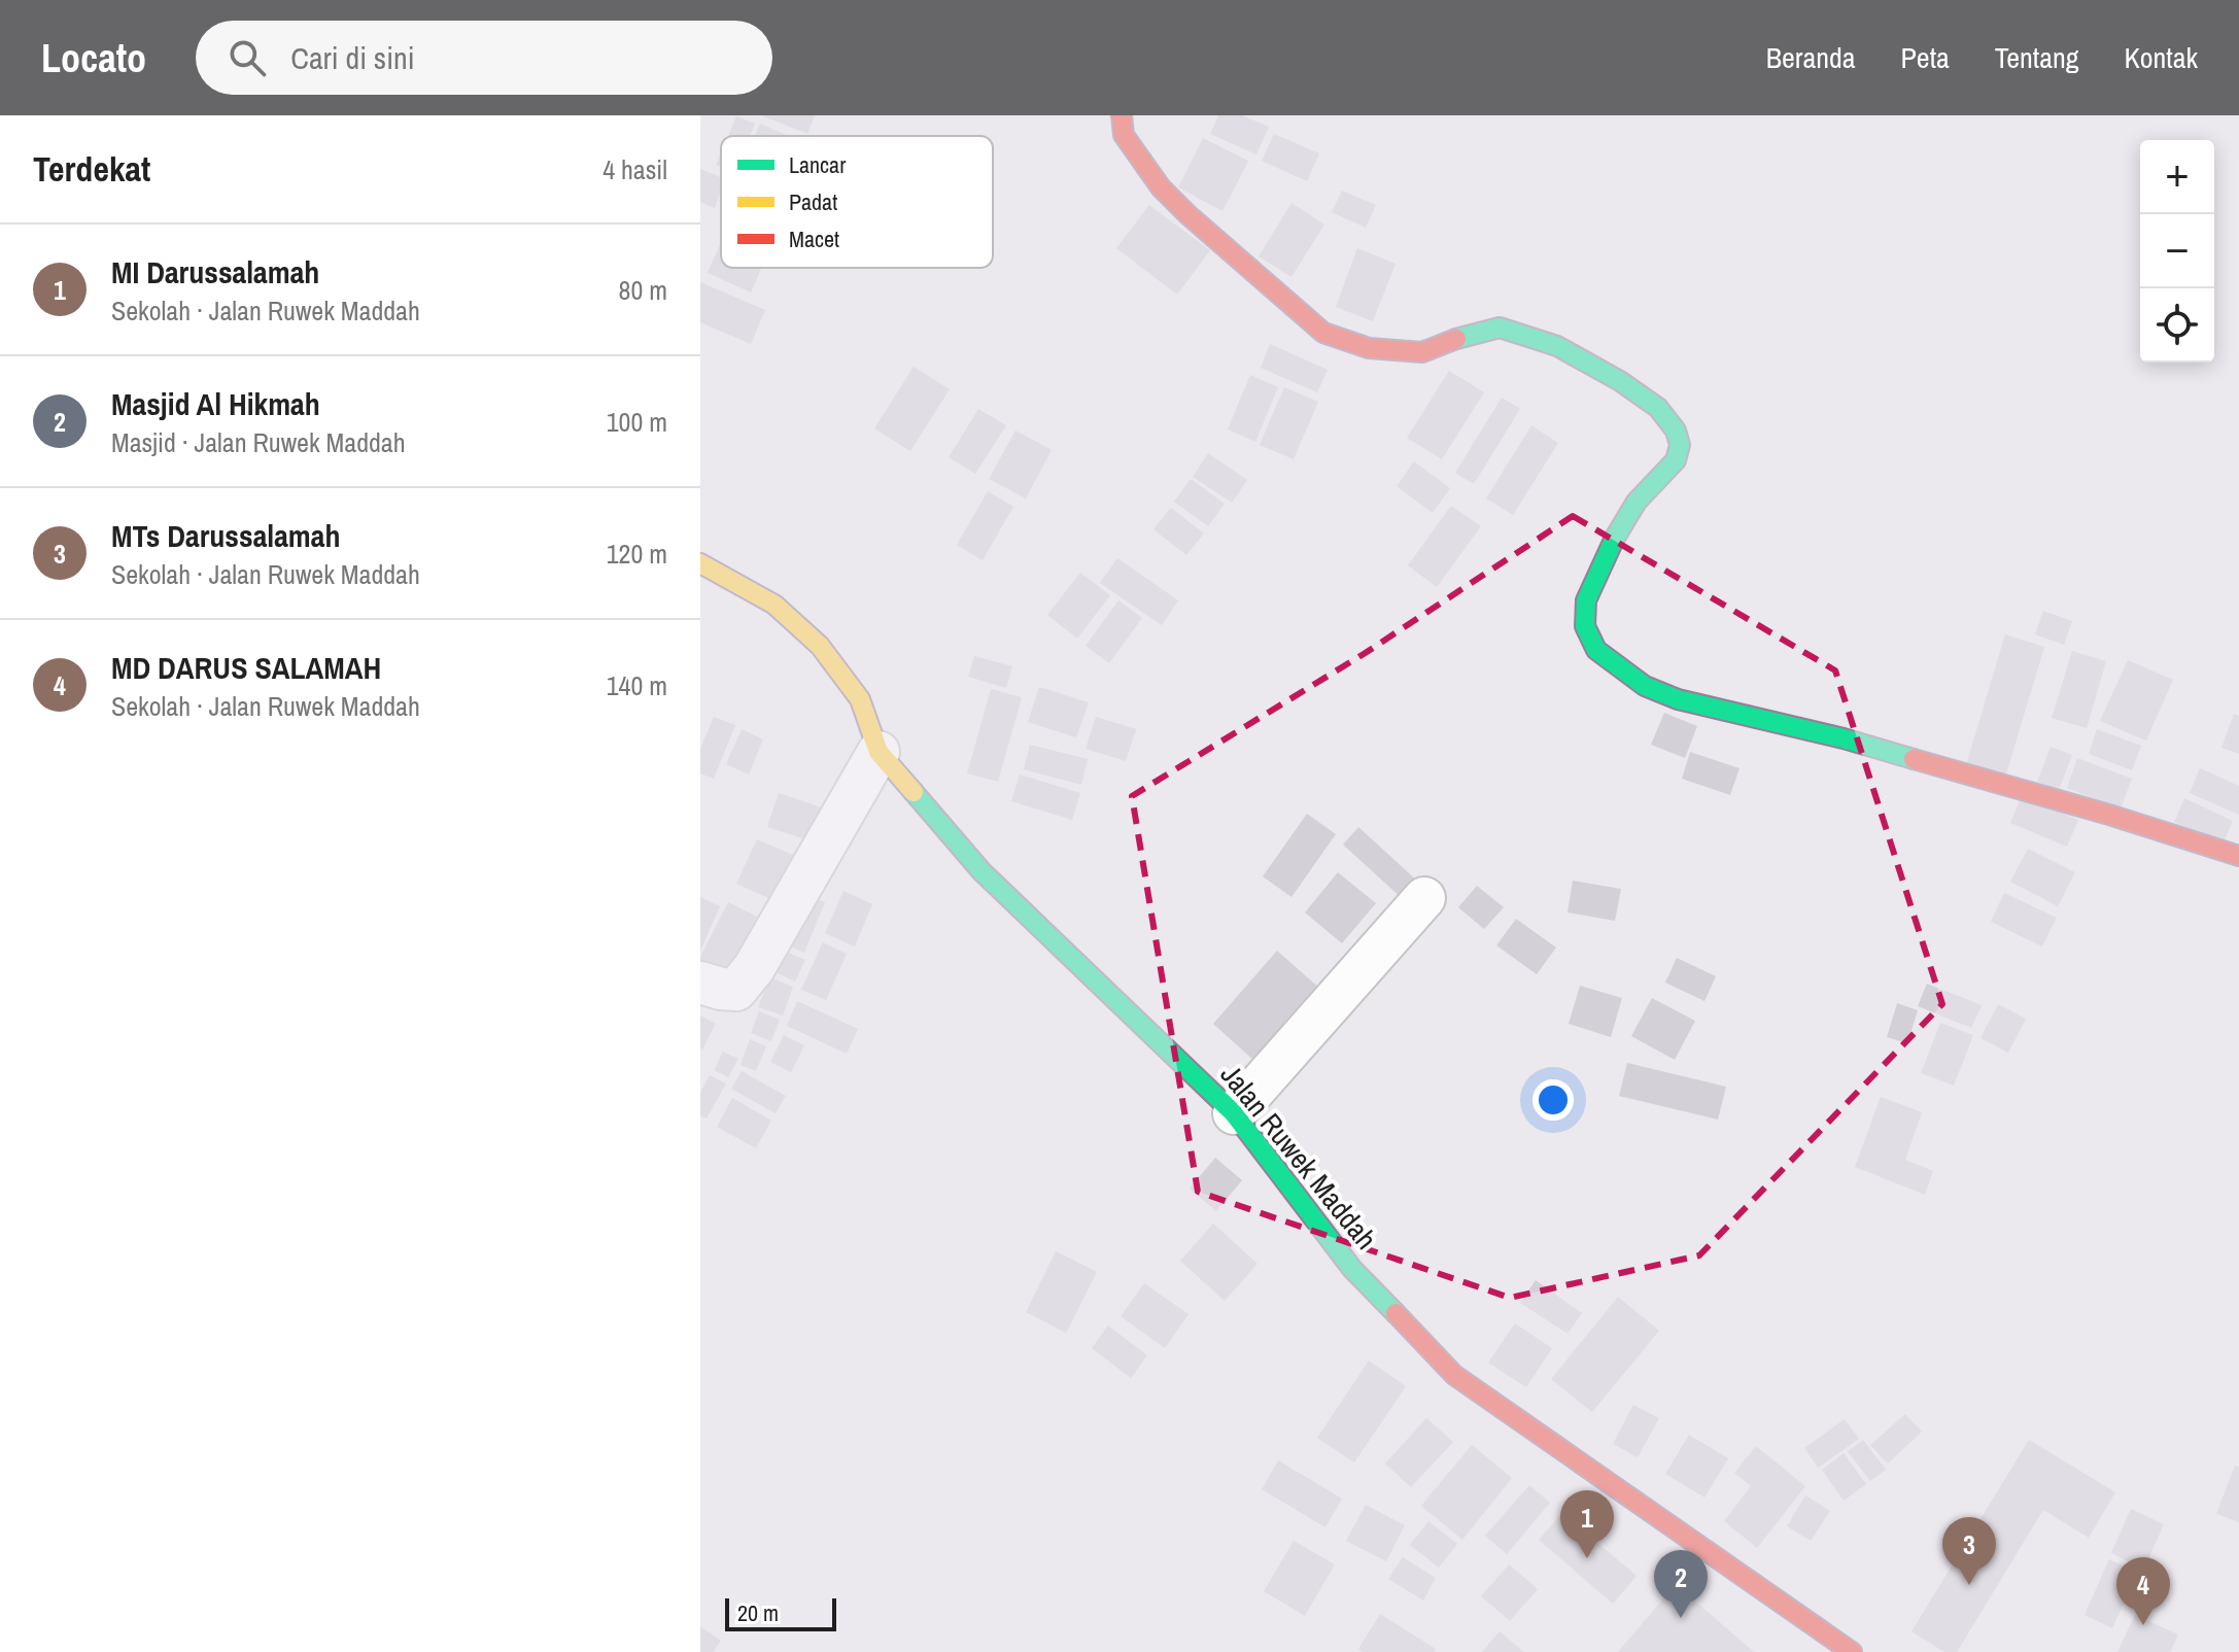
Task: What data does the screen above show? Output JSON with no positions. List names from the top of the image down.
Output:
{
  "streets": {
    "street": ["Jalan Ruwek Maddah"]
  },
  "legend": ["Lancar", "Padat", "Macet"],
  "scale_bar": "20 m",
  "page": {
    "header": "Locato",
    "search": "Cari di sini",
    "nav": [
      "Beranda",
      "Peta",
      "Tentang",
      "Kontak"
    ],
    "heading": ["Terdekat", "4 hasil"],
    "map_buttons": ["+", "−"],
    "list": [
      {
        "mark": "1",
        "name": "MI Darussalamah",
        "note": "Sekolah · Jalan Ruwek Maddah",
        "value": "80 m"
      },
      {
        "mark": "2",
        "name": "Masjid Al Hikmah",
        "note": "Masjid · Jalan Ruwek Maddah",
        "value": "100 m"
      },
      {
        "mark": "3",
        "name": "MTs Darussalamah",
        "note": "Sekolah · Jalan Ruwek Maddah",
        "value": "120 m"
      },
      {
        "mark": "4",
        "name": "MD DARUS SALAMAH",
        "note": "Sekolah · Jalan Ruwek Maddah",
        "value": "140 m"
      }
    ],
    "pins": [
      "1",
      "3",
      "2",
      "4"
    ],
    "scale": "20 m"
  }
}
